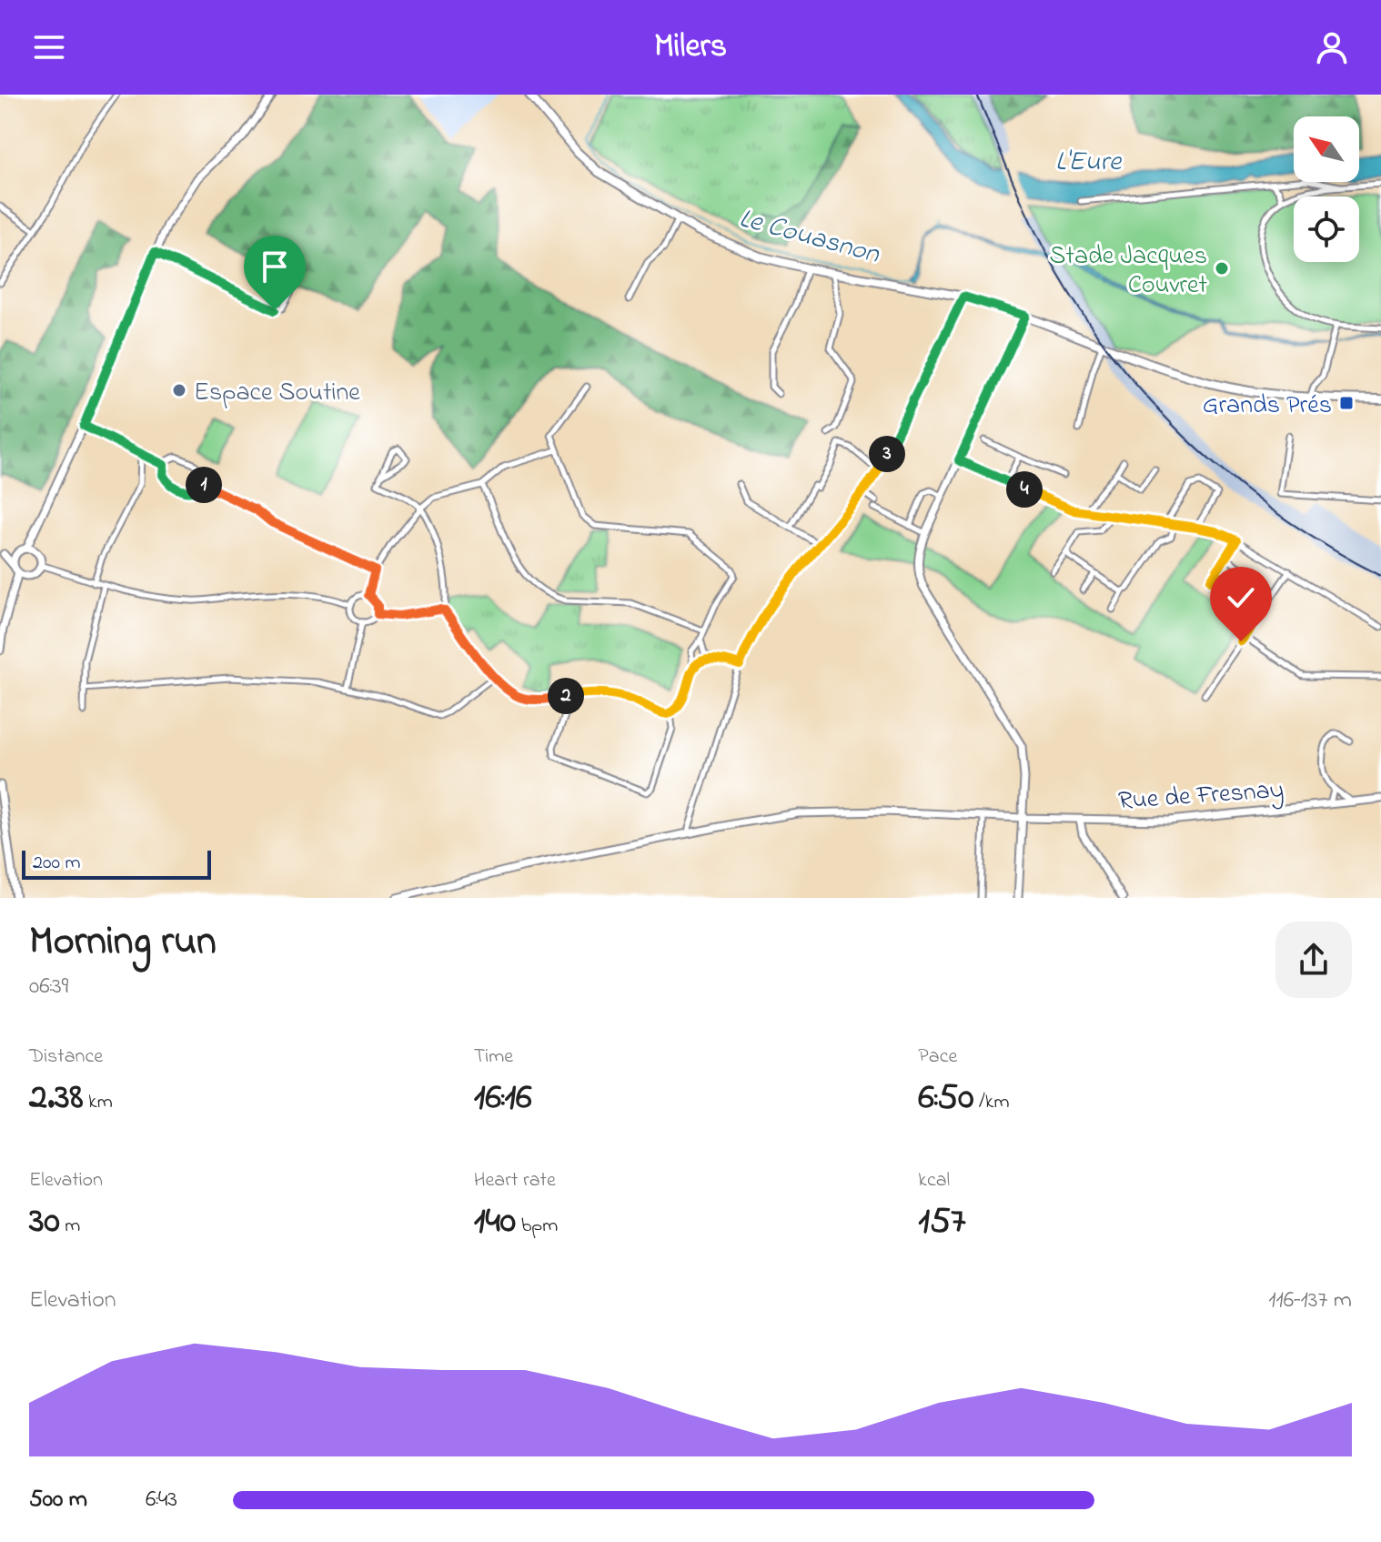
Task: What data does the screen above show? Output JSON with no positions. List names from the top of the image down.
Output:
{
  "streets": {
    "street": ["Rue de Fresnay"]
  },
  "water": ["L'Eure", "Le Couasnon"],
  "places": {
    "other": ["Stade Jacques Couvret", "Espace Soutine"],
    "transit": ["Grands Prés"]
  },
  "scale_bar": "200 m",
  "north": "top left",
  "page": {
    "header": "Milers",
    "pins": [
      "3",
      "1",
      "4",
      "2"
    ],
    "scale": "200 m",
    "heading": ["Morning run", "06:39"],
    "stats": [
      ["Distance", "2.38 km"],
      ["Time", "16:16"],
      ["Pace", "6:50 /km"],
      ["Elevation", "30 m"],
      ["Heart rate", "140 bpm"],
      ["kcal", "157"]
    ],
    "chart": ["Elevation", "116–137 m"],
    "list": [
      {
        "name": "500 m",
        "note": "6:43"
      }
    ]
  }
}
